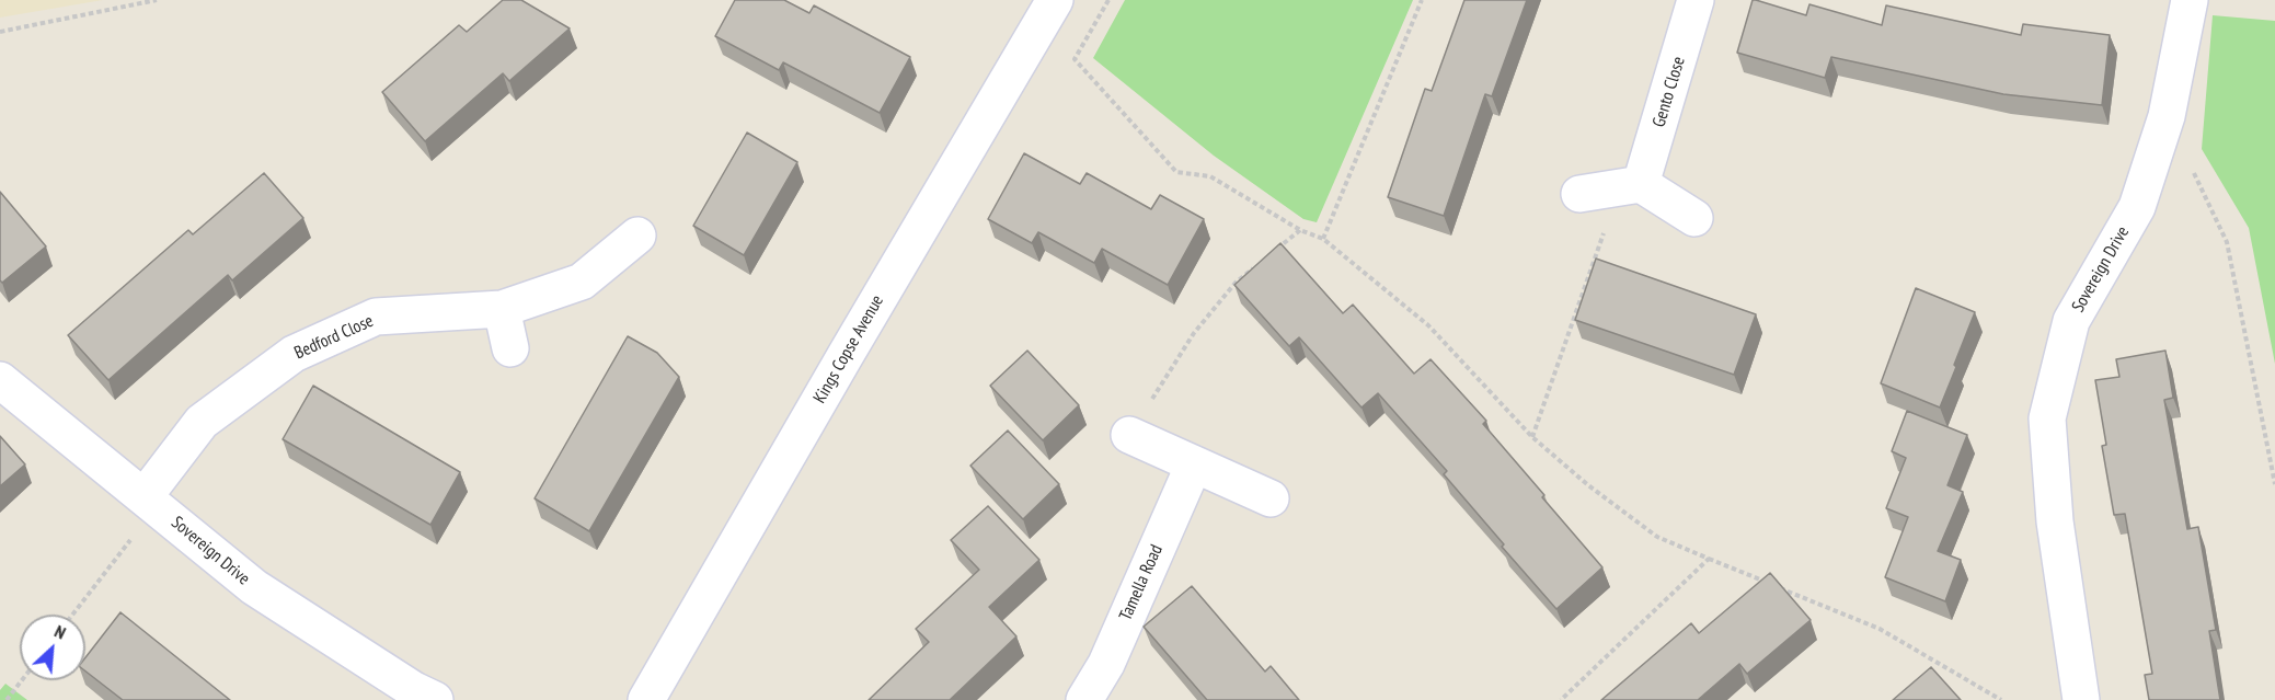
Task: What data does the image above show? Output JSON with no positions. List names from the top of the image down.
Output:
{
  "streets": {
    "street": [
      "Gento Close",
      "Sovereign Drive",
      "Bedford Close",
      "Kings Copse Avenue",
      "Tamella Road"
    ]
  },
  "crossings": [
    ["Sovereign Drive", "Bedford Close"]
  ],
  "north": "top right"
}
